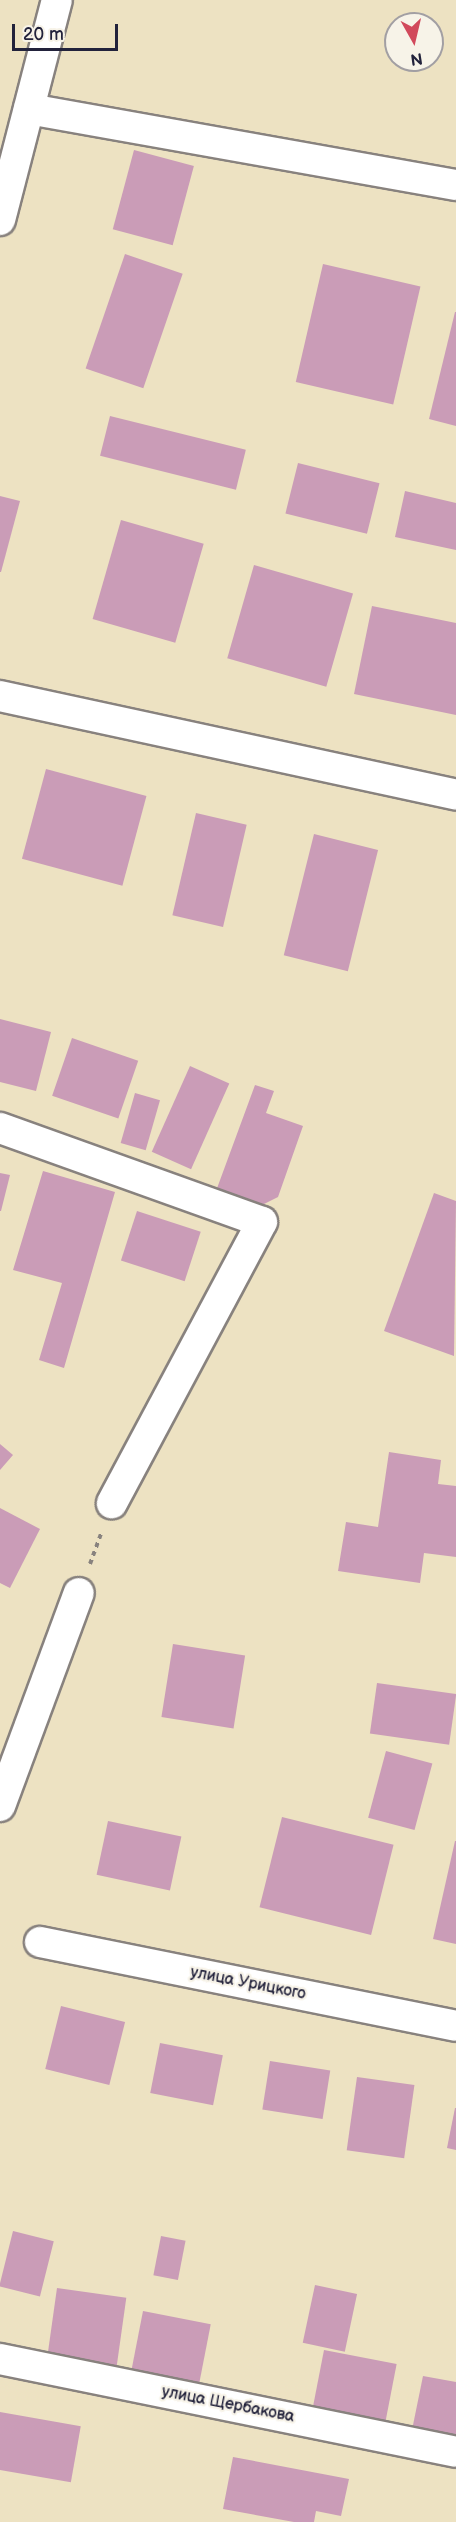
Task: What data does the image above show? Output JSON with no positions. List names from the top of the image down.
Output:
{
  "streets": {
    "street": ["улица Урицкого", "улица Щербакова"]
  },
  "scale_bar": "20 m",
  "north": "bottom"
}
